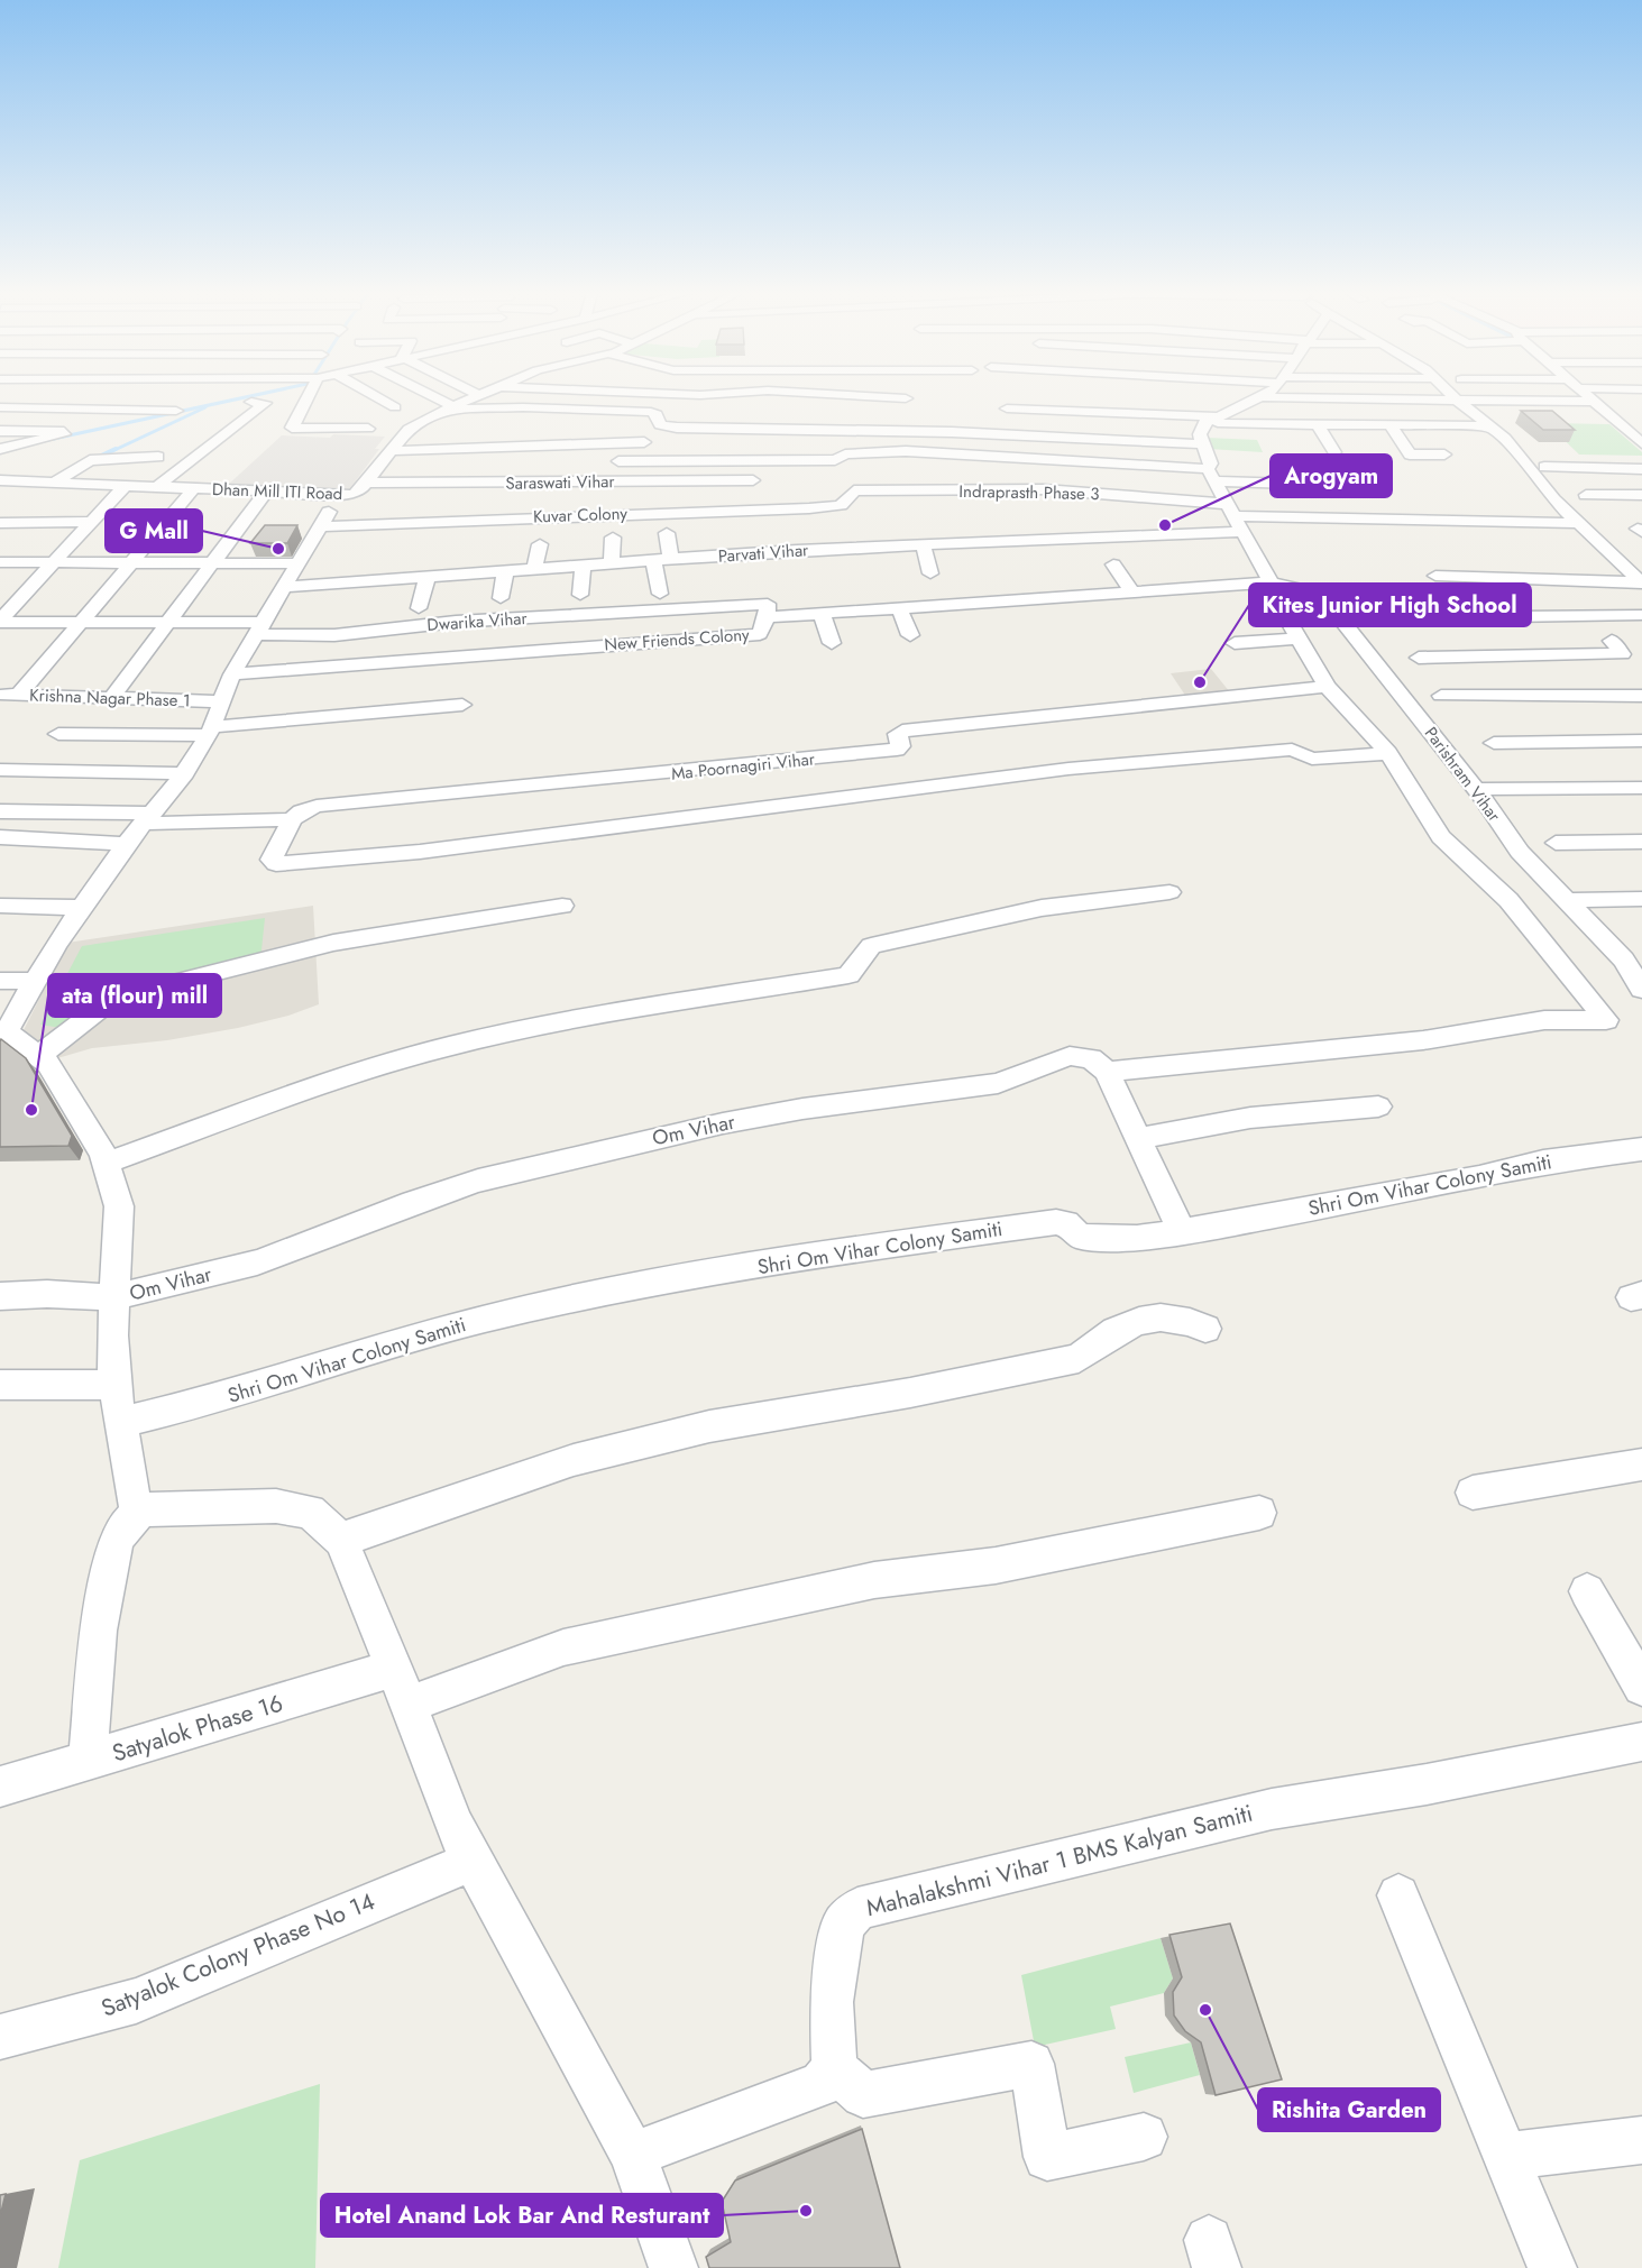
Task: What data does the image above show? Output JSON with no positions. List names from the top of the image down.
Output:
{
  "streets": {
    "street": [
      "Saraswati Vihar",
      "Dhan Mill ITI Road",
      "Indraprasth Phase 3",
      "Kuvar Colony",
      "Parvati Vihar",
      "Dwarika Vihar",
      "New Friends Colony",
      "Krishna Nagar Phase 1",
      "Ma Poornagiri Vihar",
      "Parishram Vihar",
      "Om Vihar",
      "Shri Om Vihar Colony Samiti",
      "Satyalok Phase 16",
      "Mahalakshmi Vihar 1 BMS Kalyan Samiti",
      "Satyalok Colony Phase No 14"
    ]
  },
  "crossings": [
    ["Saraswati Vihar", "Dhan Mill ITI Road"],
    ["Indraprasth Phase 3", "Kuvar Colony"],
    ["Dwarika Vihar", "New Friends Colony"],
    ["New Friends Colony", "Parishram Vihar"]
  ],
  "places": [
    "Arogyam",
    "G Mall",
    "Kites Junior High School",
    "ata (flour) mill",
    "Rishita Garden",
    "Hotel Anand Lok Bar And Resturant"
  ]
}
